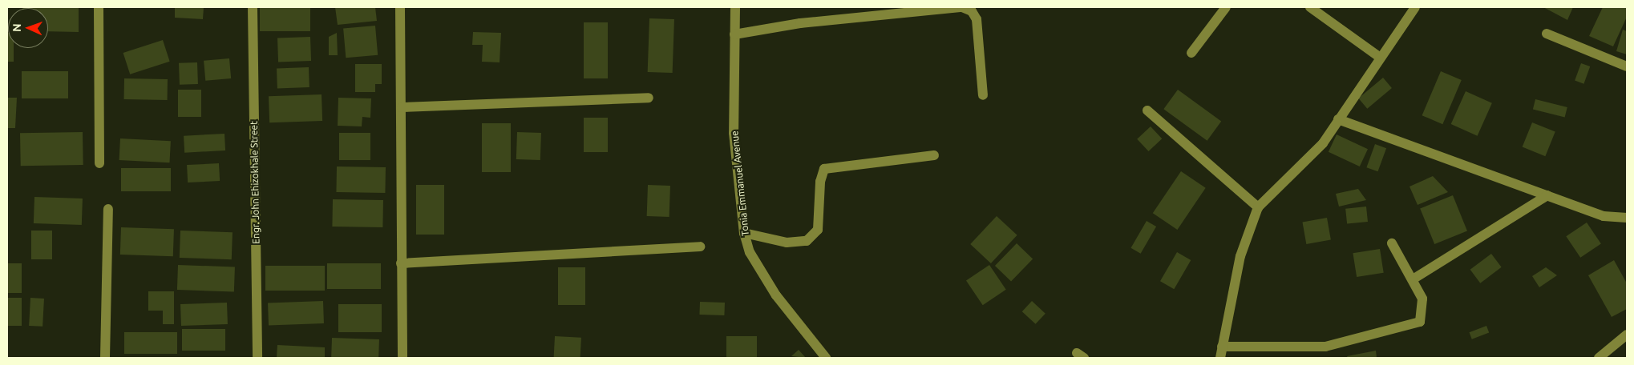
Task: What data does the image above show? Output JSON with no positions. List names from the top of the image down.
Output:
{
  "streets": {
    "street": ["Engr. John Ehizokhale Street", "Tonia Emmanuel Avenue"]
  },
  "north": "left"
}
